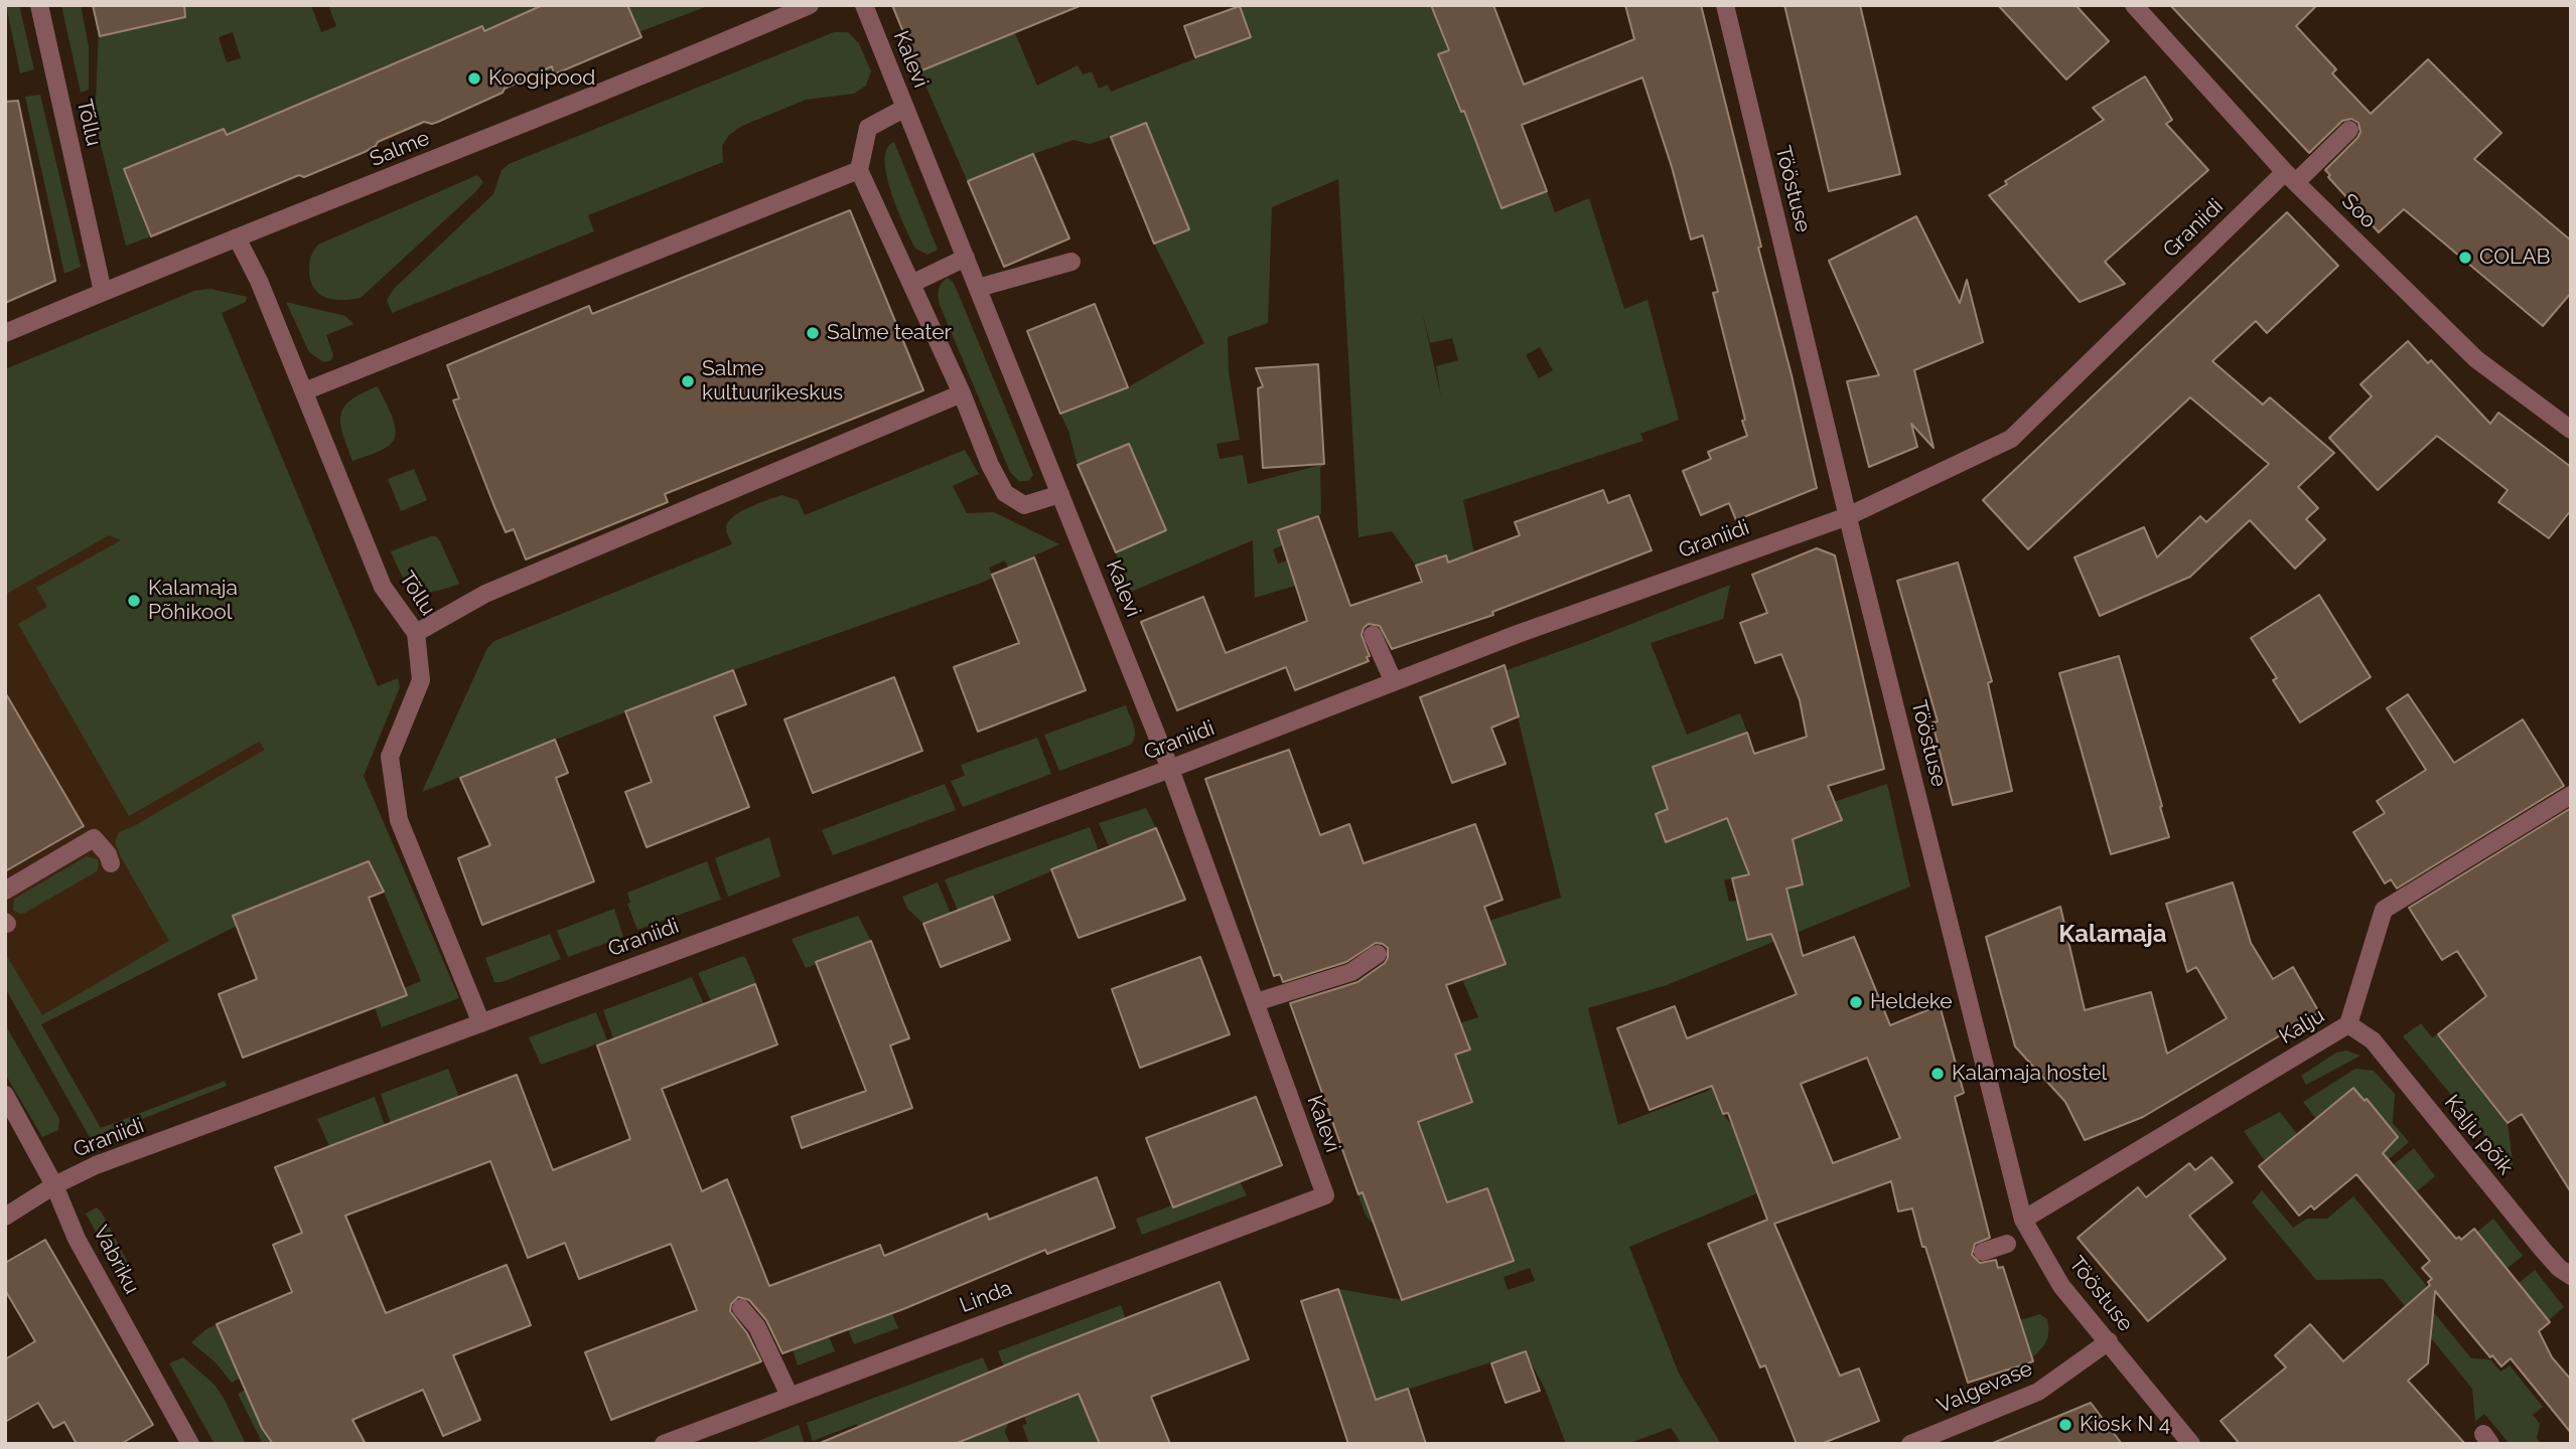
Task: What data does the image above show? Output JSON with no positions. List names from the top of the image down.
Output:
{
  "streets": {
    "street": [
      "Kalevi",
      "Tõllu",
      "Salme",
      "Tööstuse",
      "Soo",
      "Graniidi",
      "Kalju",
      "Kalju põik",
      "Vabriku",
      "Linda",
      "Valgevase"
    ]
  },
  "crossings": [
    ["Kalevi", "Graniidi"],
    ["Kalevi", "Linda"],
    ["Tõllu", "Salme"],
    ["Tõllu", "Graniidi"],
    ["Tööstuse", "Graniidi"],
    ["Tööstuse", "Kalju"],
    ["Tööstuse", "Valgevase"],
    ["Soo", "Graniidi"],
    ["Graniidi", "Vabriku"],
    ["Kalju", "Kalju põik"]
  ],
  "districts": ["Kalamaja"],
  "places": [
    "Koogipood",
    "COLAB",
    "Salme teater",
    "Salme kultuurikeskus",
    "Kalamaja Põhikool",
    "Heldeke",
    "Kalamaja hostel",
    "Kiosk N 4"
  ]
}
